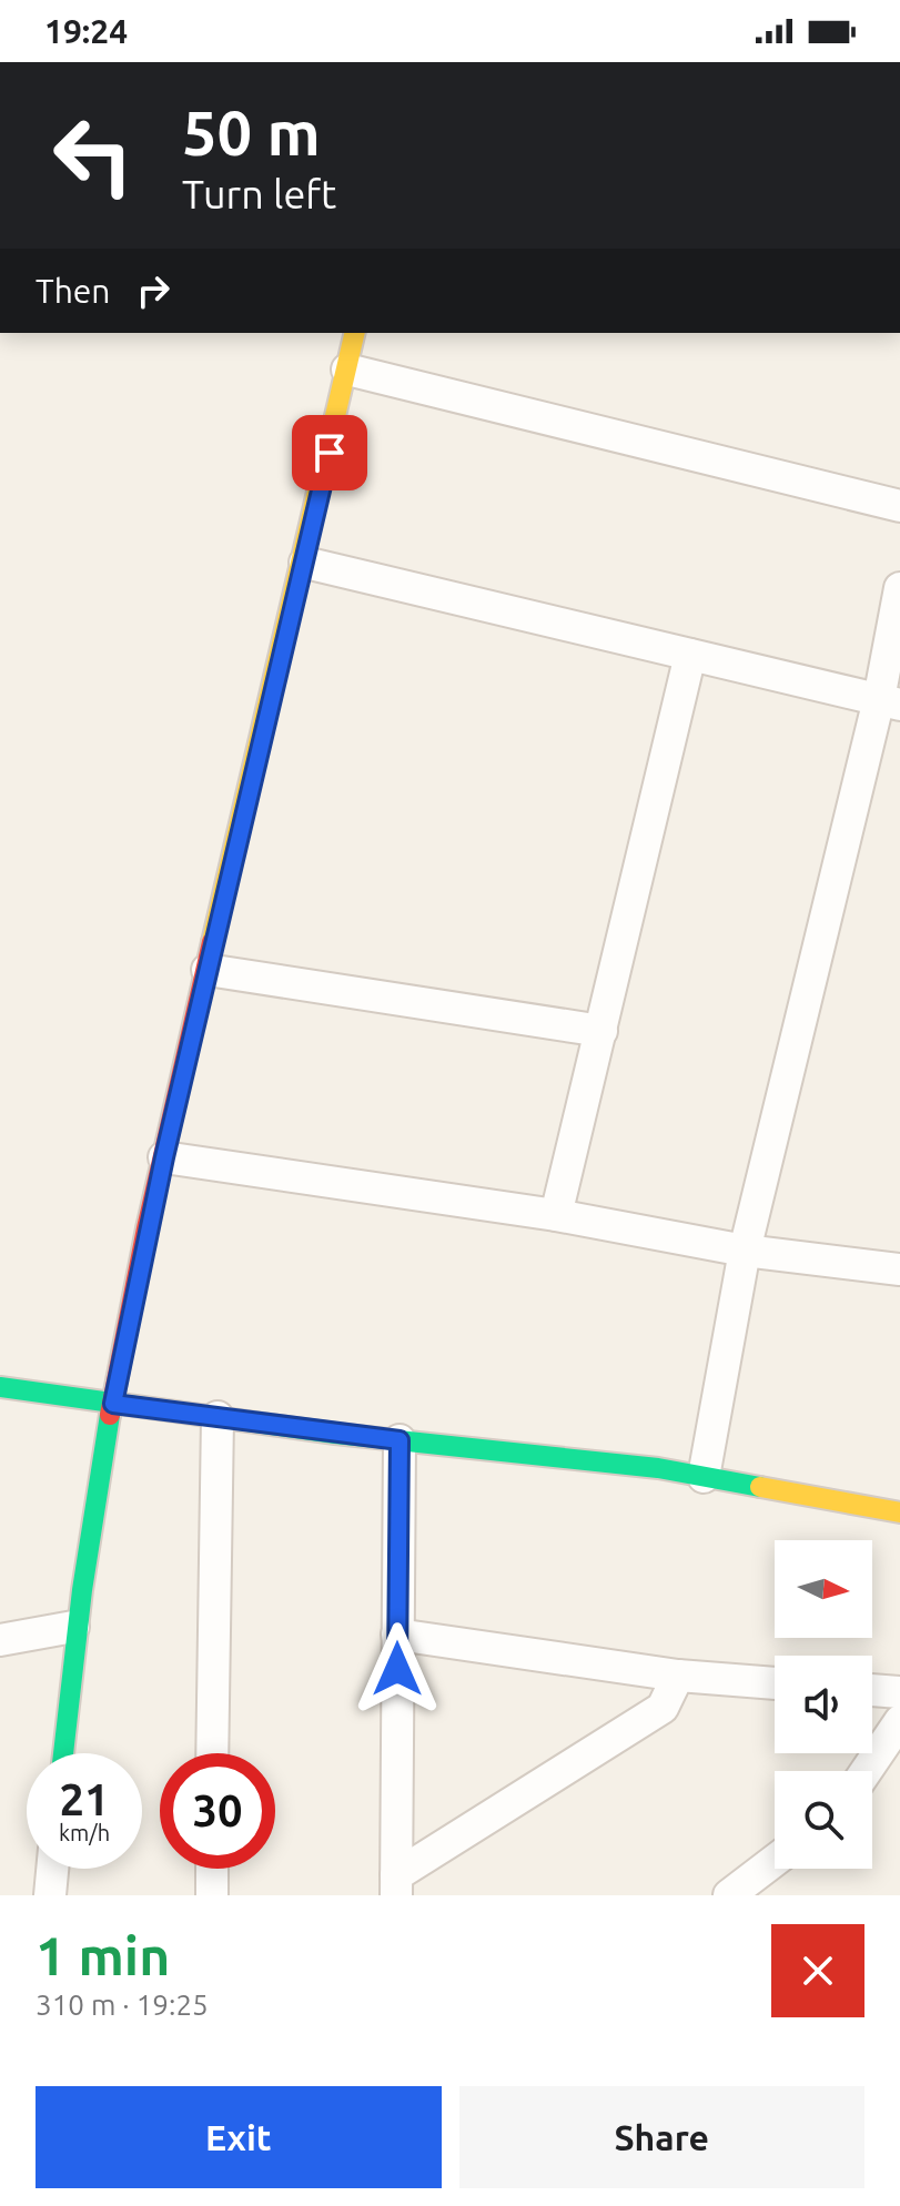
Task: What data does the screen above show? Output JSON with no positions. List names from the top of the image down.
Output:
{
  "north": "right",
  "page": {
    "status": "19:24",
    "turn": ["50 m", "Turn left"],
    "then": "Then",
    "speed": "21 km/h",
    "limit": "30",
    "heading": ["1 min", "310 m · 19:25"],
    "buttons": ["Exit", "Share"]
  }
}
